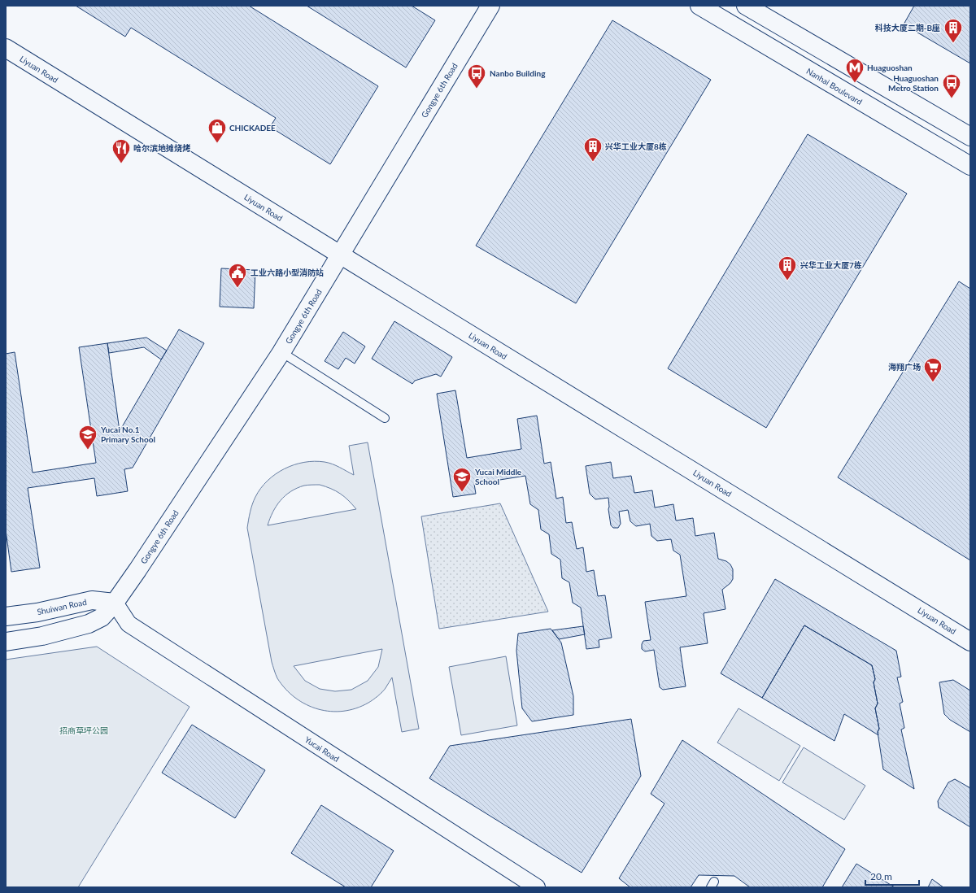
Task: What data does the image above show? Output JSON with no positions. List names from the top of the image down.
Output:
{
  "streets": {
    "street": [
      "Liyuan Road",
      "Nanhai Boulevard",
      "Gongye 6th Road",
      "Shuiwan Road",
      "Yucai Road"
    ]
  },
  "crossings": [
    ["Liyuan Road", "Gongye 6th Road"],
    ["Gongye 6th Road", "Shuiwan Road"],
    ["Gongye 6th Road", "Yucai Road"],
    ["Shuiwan Road", "Yucai Road"]
  ],
  "parks": ["招商草坪公园"],
  "places": {
    "building": ["科技大厦二期-B座", "兴华工业大厦8栋", "兴华工业大厦7栋"],
    "metro station": ["Huaguoshan"],
    "bus stop": ["Nanbo Building", "Huaguoshan Metro Station"],
    "shop": ["CHICKADEE"],
    "restaurant": ["哈尔滨地摊烧烤"],
    "public building": ["工业六路小型消防站"],
    "supermarket": ["海翔广场"],
    "school or university": ["Yucai No.1 Primary School", "Yucai Middle School"]
  },
  "scale_bar": "20 m"
}
